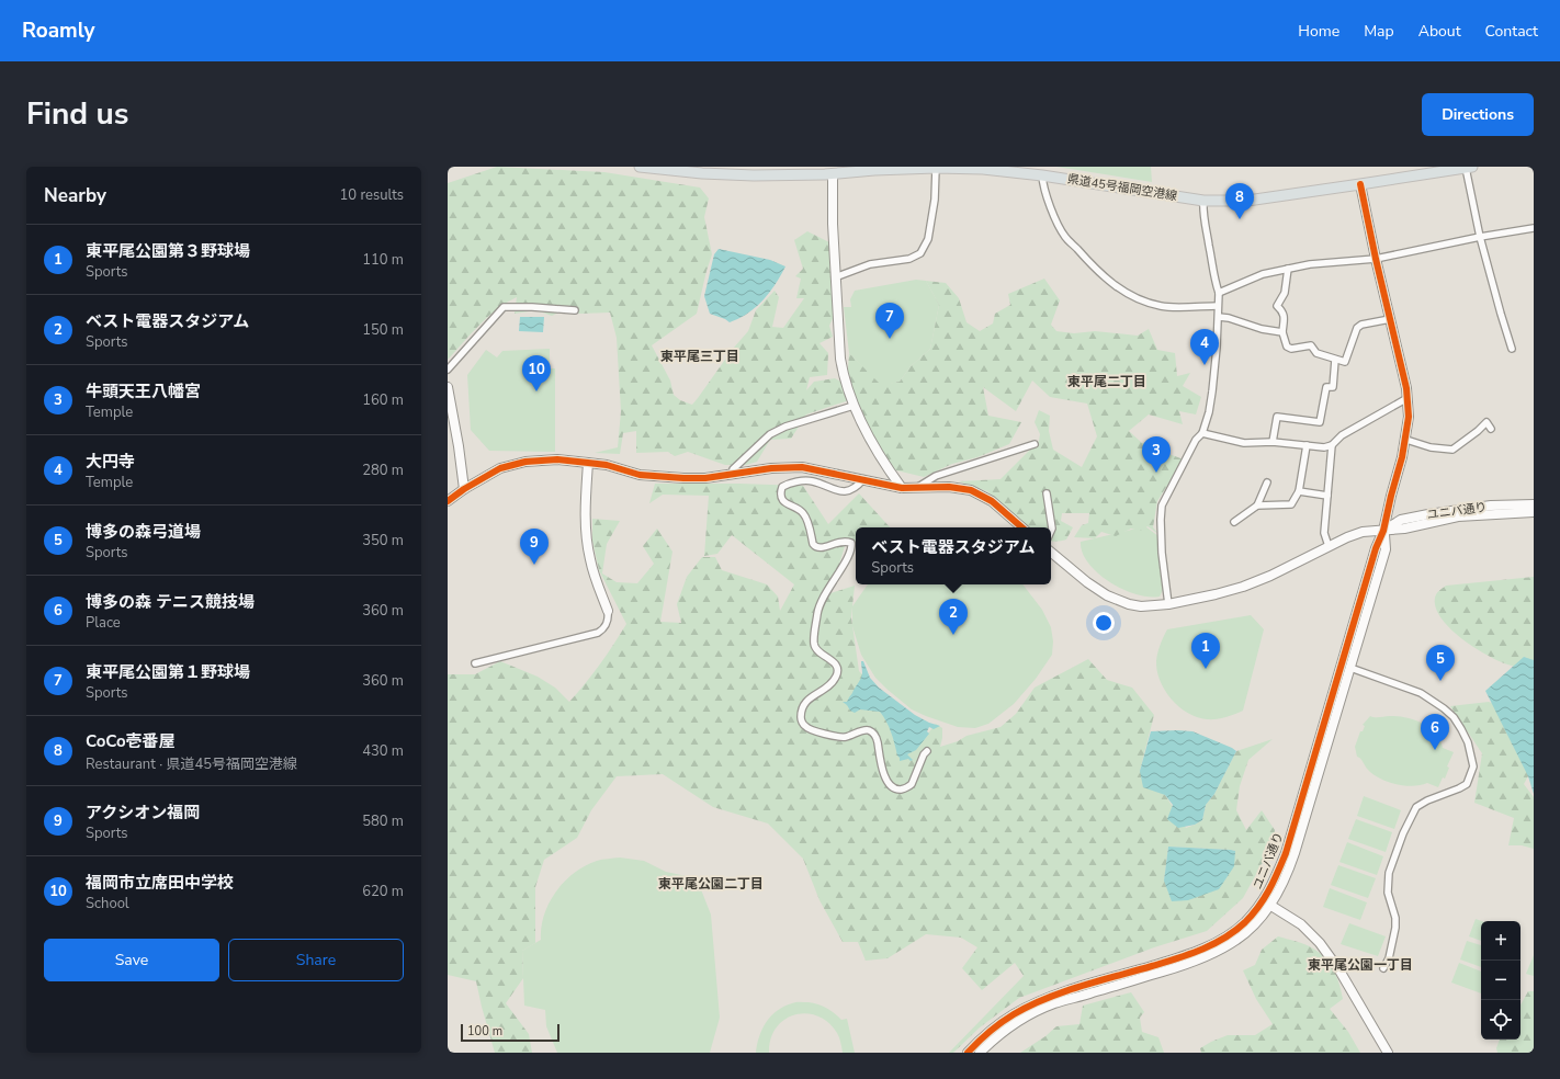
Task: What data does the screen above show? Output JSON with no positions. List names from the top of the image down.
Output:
{
  "streets": {
    "main road": ["県道45号福岡空港線"],
    "street": ["ユニバ通り"]
  },
  "districts": [
    "東平尾三丁目",
    "東平尾二丁目",
    "東平尾公園二丁目",
    "東平尾公園一丁目"
  ],
  "scale_bar": "100 m",
  "page": {
    "header": "Roamly",
    "nav": [
      "Home",
      "Map",
      "About",
      "Contact"
    ],
    "title": "Find us",
    "buttons": [
      "Directions",
      ["Save", "Share"]
    ],
    "heading": ["Nearby", "10 results"],
    "pins": [
      "8",
      "7",
      "4",
      "10",
      "3",
      "9",
      "2",
      "1",
      "5",
      "6"
    ],
    "list": [
      {
        "mark": "1",
        "name": "東平尾公園第３野球場",
        "note": "Sports",
        "value": "110 m"
      },
      {
        "mark": "2",
        "name": "ベスト電器スタジアム",
        "note": "Sports",
        "value": "150 m"
      },
      {
        "mark": "3",
        "name": "牛頭天王八幡宮",
        "note": "Temple",
        "value": "160 m"
      },
      {
        "mark": "4",
        "name": "大円寺",
        "note": "Temple",
        "value": "280 m"
      },
      {
        "mark": "5",
        "name": "博多の森弓道場",
        "note": "Sports",
        "value": "350 m"
      },
      {
        "mark": "6",
        "name": "博多の森 テニス競技場",
        "note": "Place",
        "value": "360 m"
      },
      {
        "mark": "7",
        "name": "東平尾公園第１野球場",
        "note": "Sports",
        "value": "360 m"
      },
      {
        "mark": "8",
        "name": "CoCo壱番屋",
        "note": "Restaurant · 県道45号福岡空港線",
        "value": "430 m"
      },
      {
        "mark": "9",
        "name": "アクシオン福岡",
        "note": "Sports",
        "value": "580 m"
      },
      {
        "mark": "10",
        "name": "福岡市立席田中学校",
        "note": "School",
        "value": "620 m"
      }
    ],
    "popup": ["ベスト電器スタジアム", "Sports"],
    "map_buttons": ["+", "−"],
    "scale": "100 m"
  }
}
